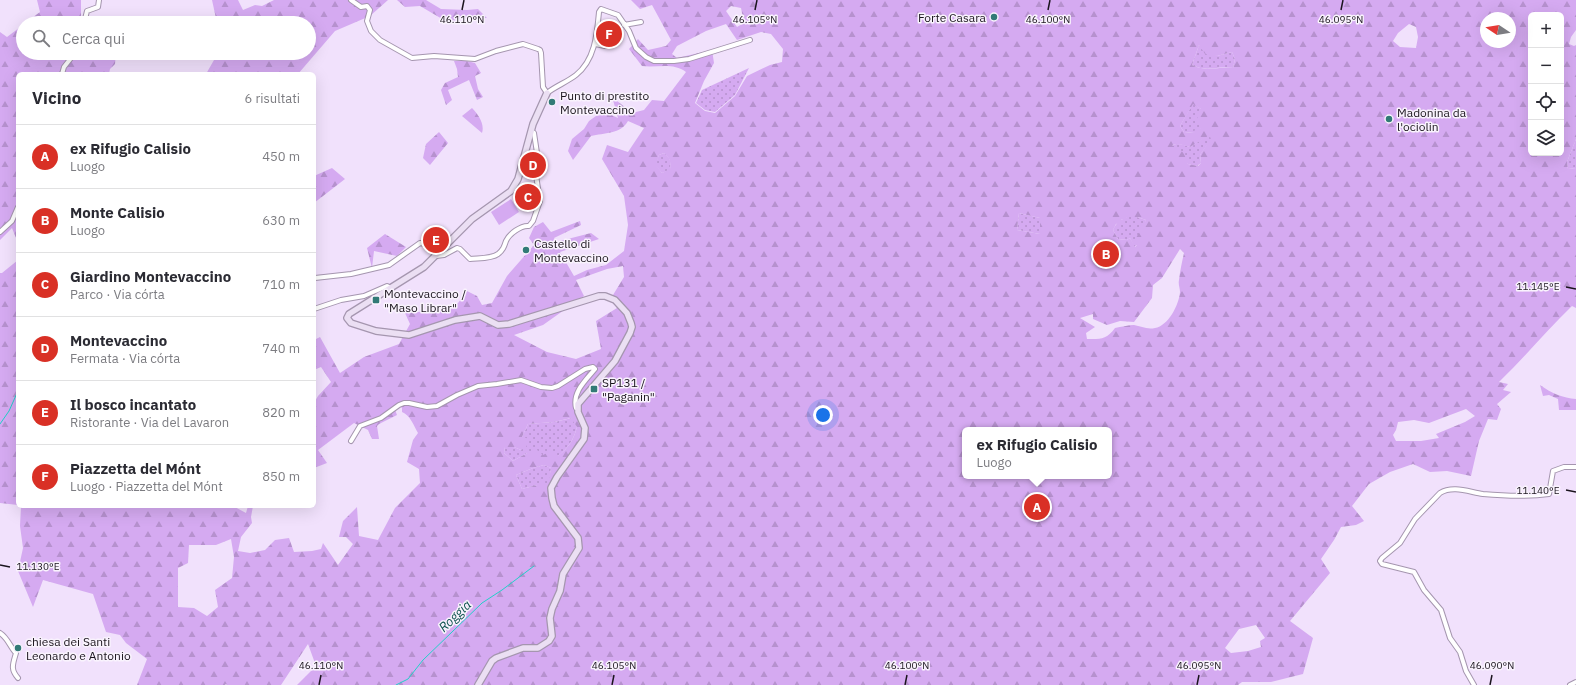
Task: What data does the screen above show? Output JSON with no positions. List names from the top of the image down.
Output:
{
  "water": ["Roggia"],
  "places": {
    "other": [
      "Forte Casara",
      "Punto di prestito Montevaccino",
      "Madonina da l'ociolin",
      "Castello di Montevaccino",
      "chiesa dei Santi Leonardo e Antonio"
    ],
    "transit": ["Montevaccino / \"Maso Librar\"", "SP131 / \"Paganin\""]
  },
  "north": "left",
  "page": {
    "map_buttons": ["+", "−"],
    "search": "Cerca qui",
    "pins": [
      "F",
      "D",
      "C",
      "E",
      "B",
      "A"
    ],
    "heading": ["Vicino", "6 risultati"],
    "list": [
      {
        "mark": "A",
        "name": "ex Rifugio Calisio",
        "note": "Luogo",
        "value": "450 m"
      },
      {
        "mark": "B",
        "name": "Monte Calisio",
        "note": "Luogo",
        "value": "630 m"
      },
      {
        "mark": "C",
        "name": "Giardino Montevaccino",
        "note": "Parco · Via córta",
        "value": "710 m"
      },
      {
        "mark": "D",
        "name": "Montevaccino",
        "note": "Fermata · Via córta",
        "value": "740 m"
      },
      {
        "mark": "E",
        "name": "Il bosco incantato",
        "note": "Ristorante · Via del Lavaron",
        "value": "820 m"
      },
      {
        "mark": "F",
        "name": "Piazzetta del Mónt",
        "note": "Luogo · Piazzetta del Mónt",
        "value": "850 m"
      }
    ],
    "popup": ["ex Rifugio Calisio", "Luogo"]
  },
  "coordinates": [
    "46.110°N",
    "46.105°N",
    "46.100°N",
    "46.095°N",
    "11.145°E",
    "11.140°E",
    "11.130°E",
    "46.090°N"
  ]
}
